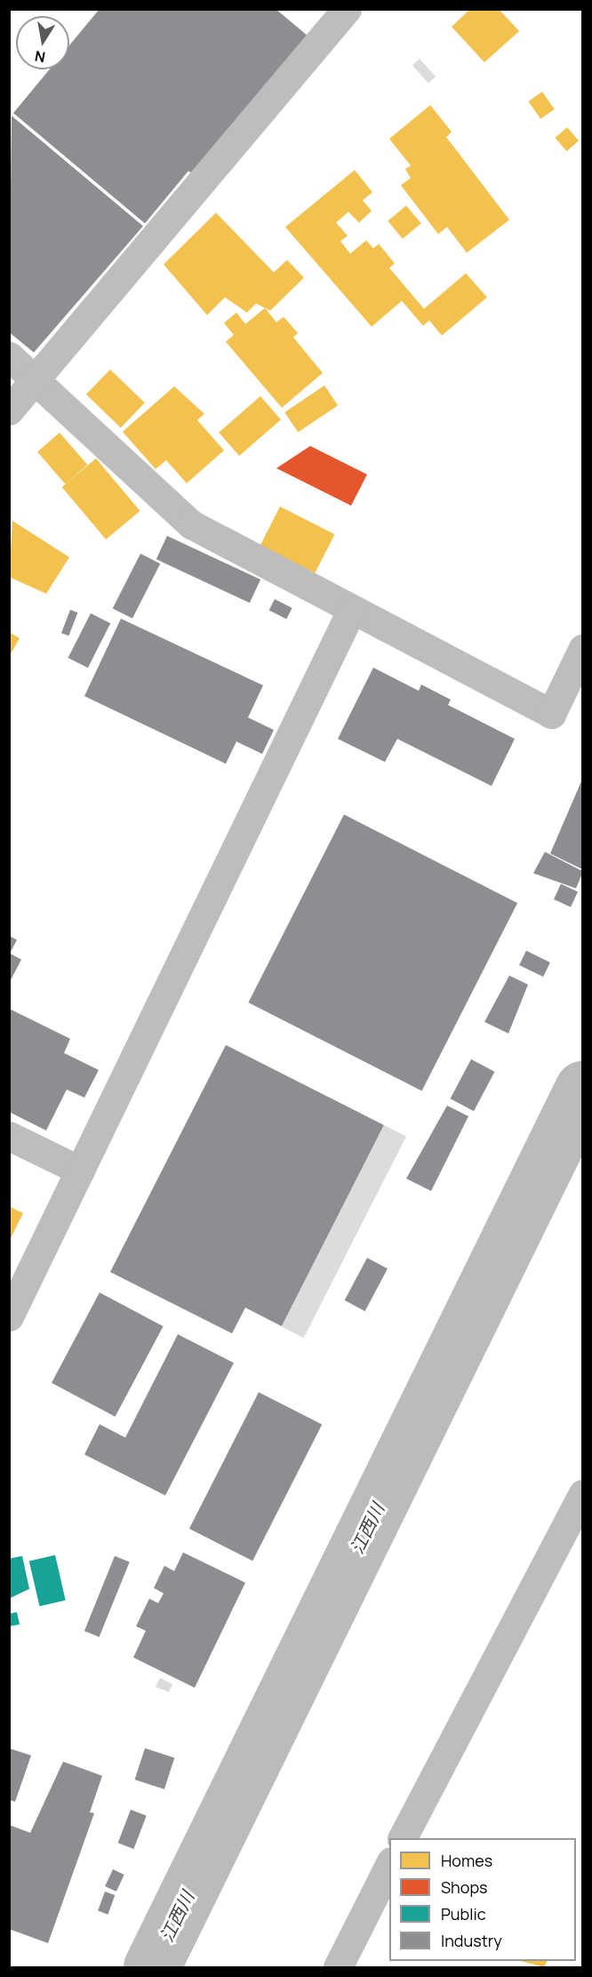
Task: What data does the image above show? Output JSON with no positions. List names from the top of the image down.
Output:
{
  "water": ["江西川"],
  "legend": [
    "Homes",
    "Shops",
    "Public",
    "Industry"
  ],
  "north": "bottom"
}
